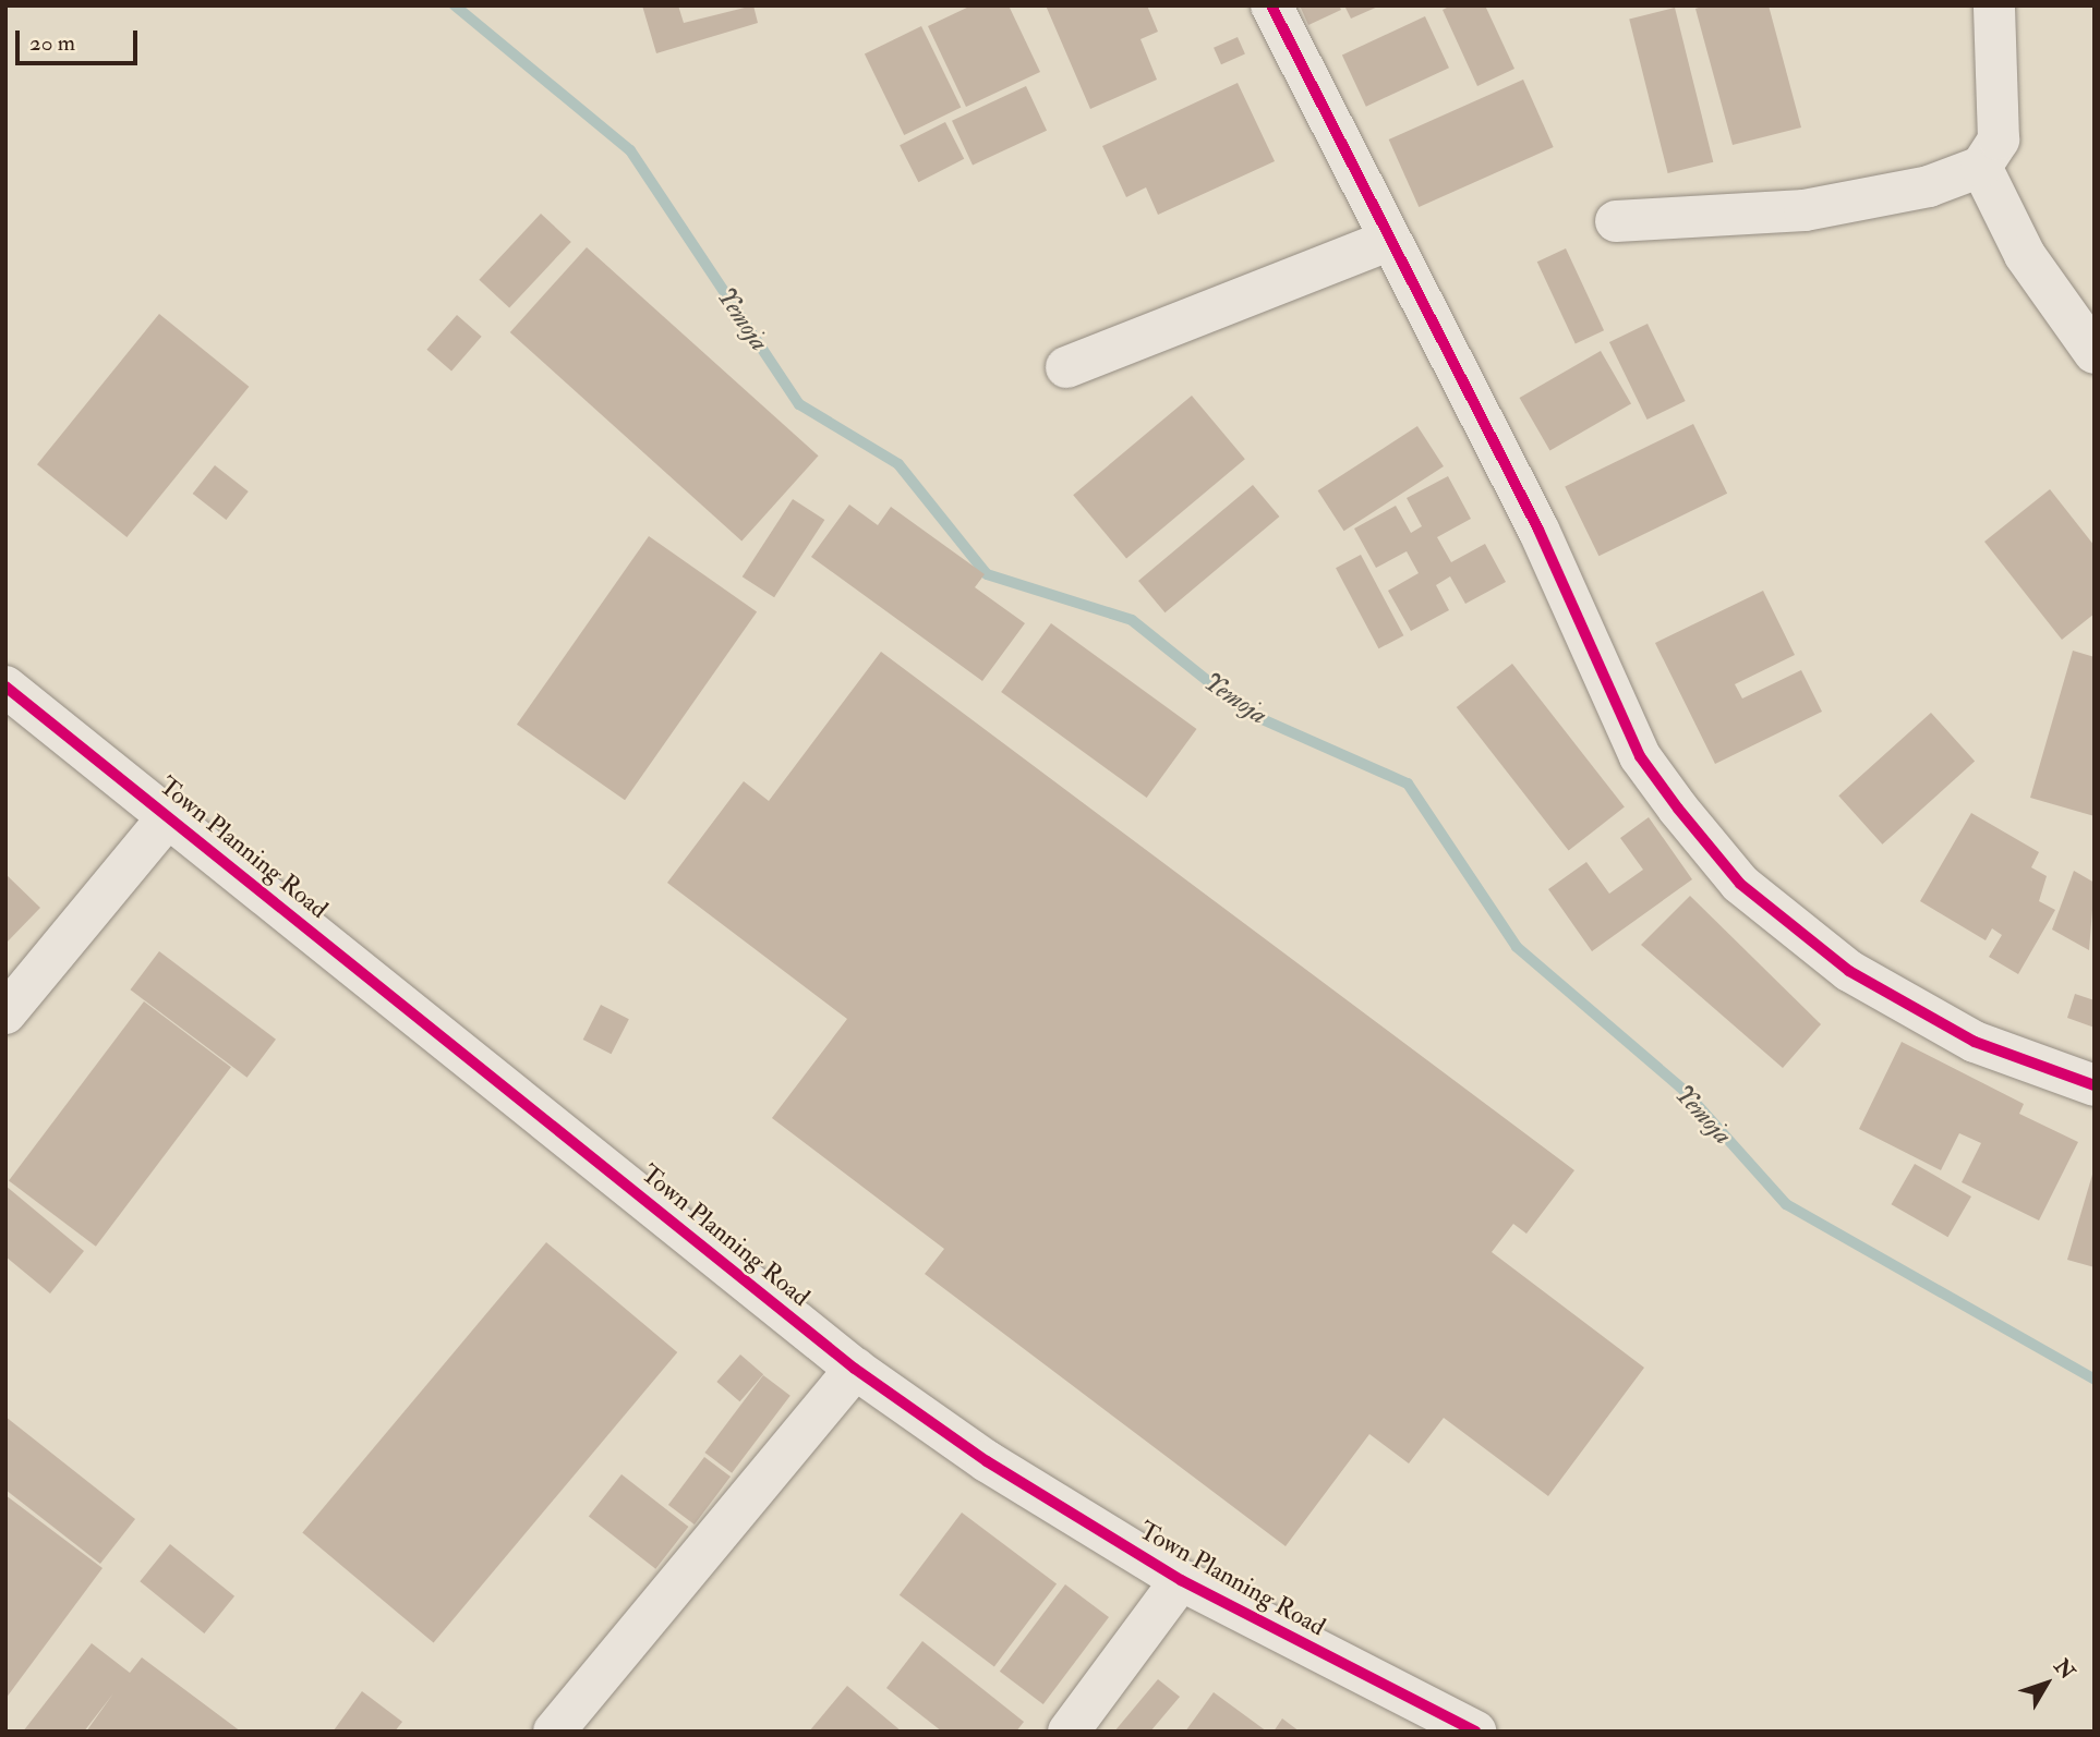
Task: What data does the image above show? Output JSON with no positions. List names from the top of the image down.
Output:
{
  "streets": {
    "street": ["Town Planning Road"]
  },
  "water": ["Yemoja"],
  "scale_bar": "20 m",
  "north": "top right"
}
